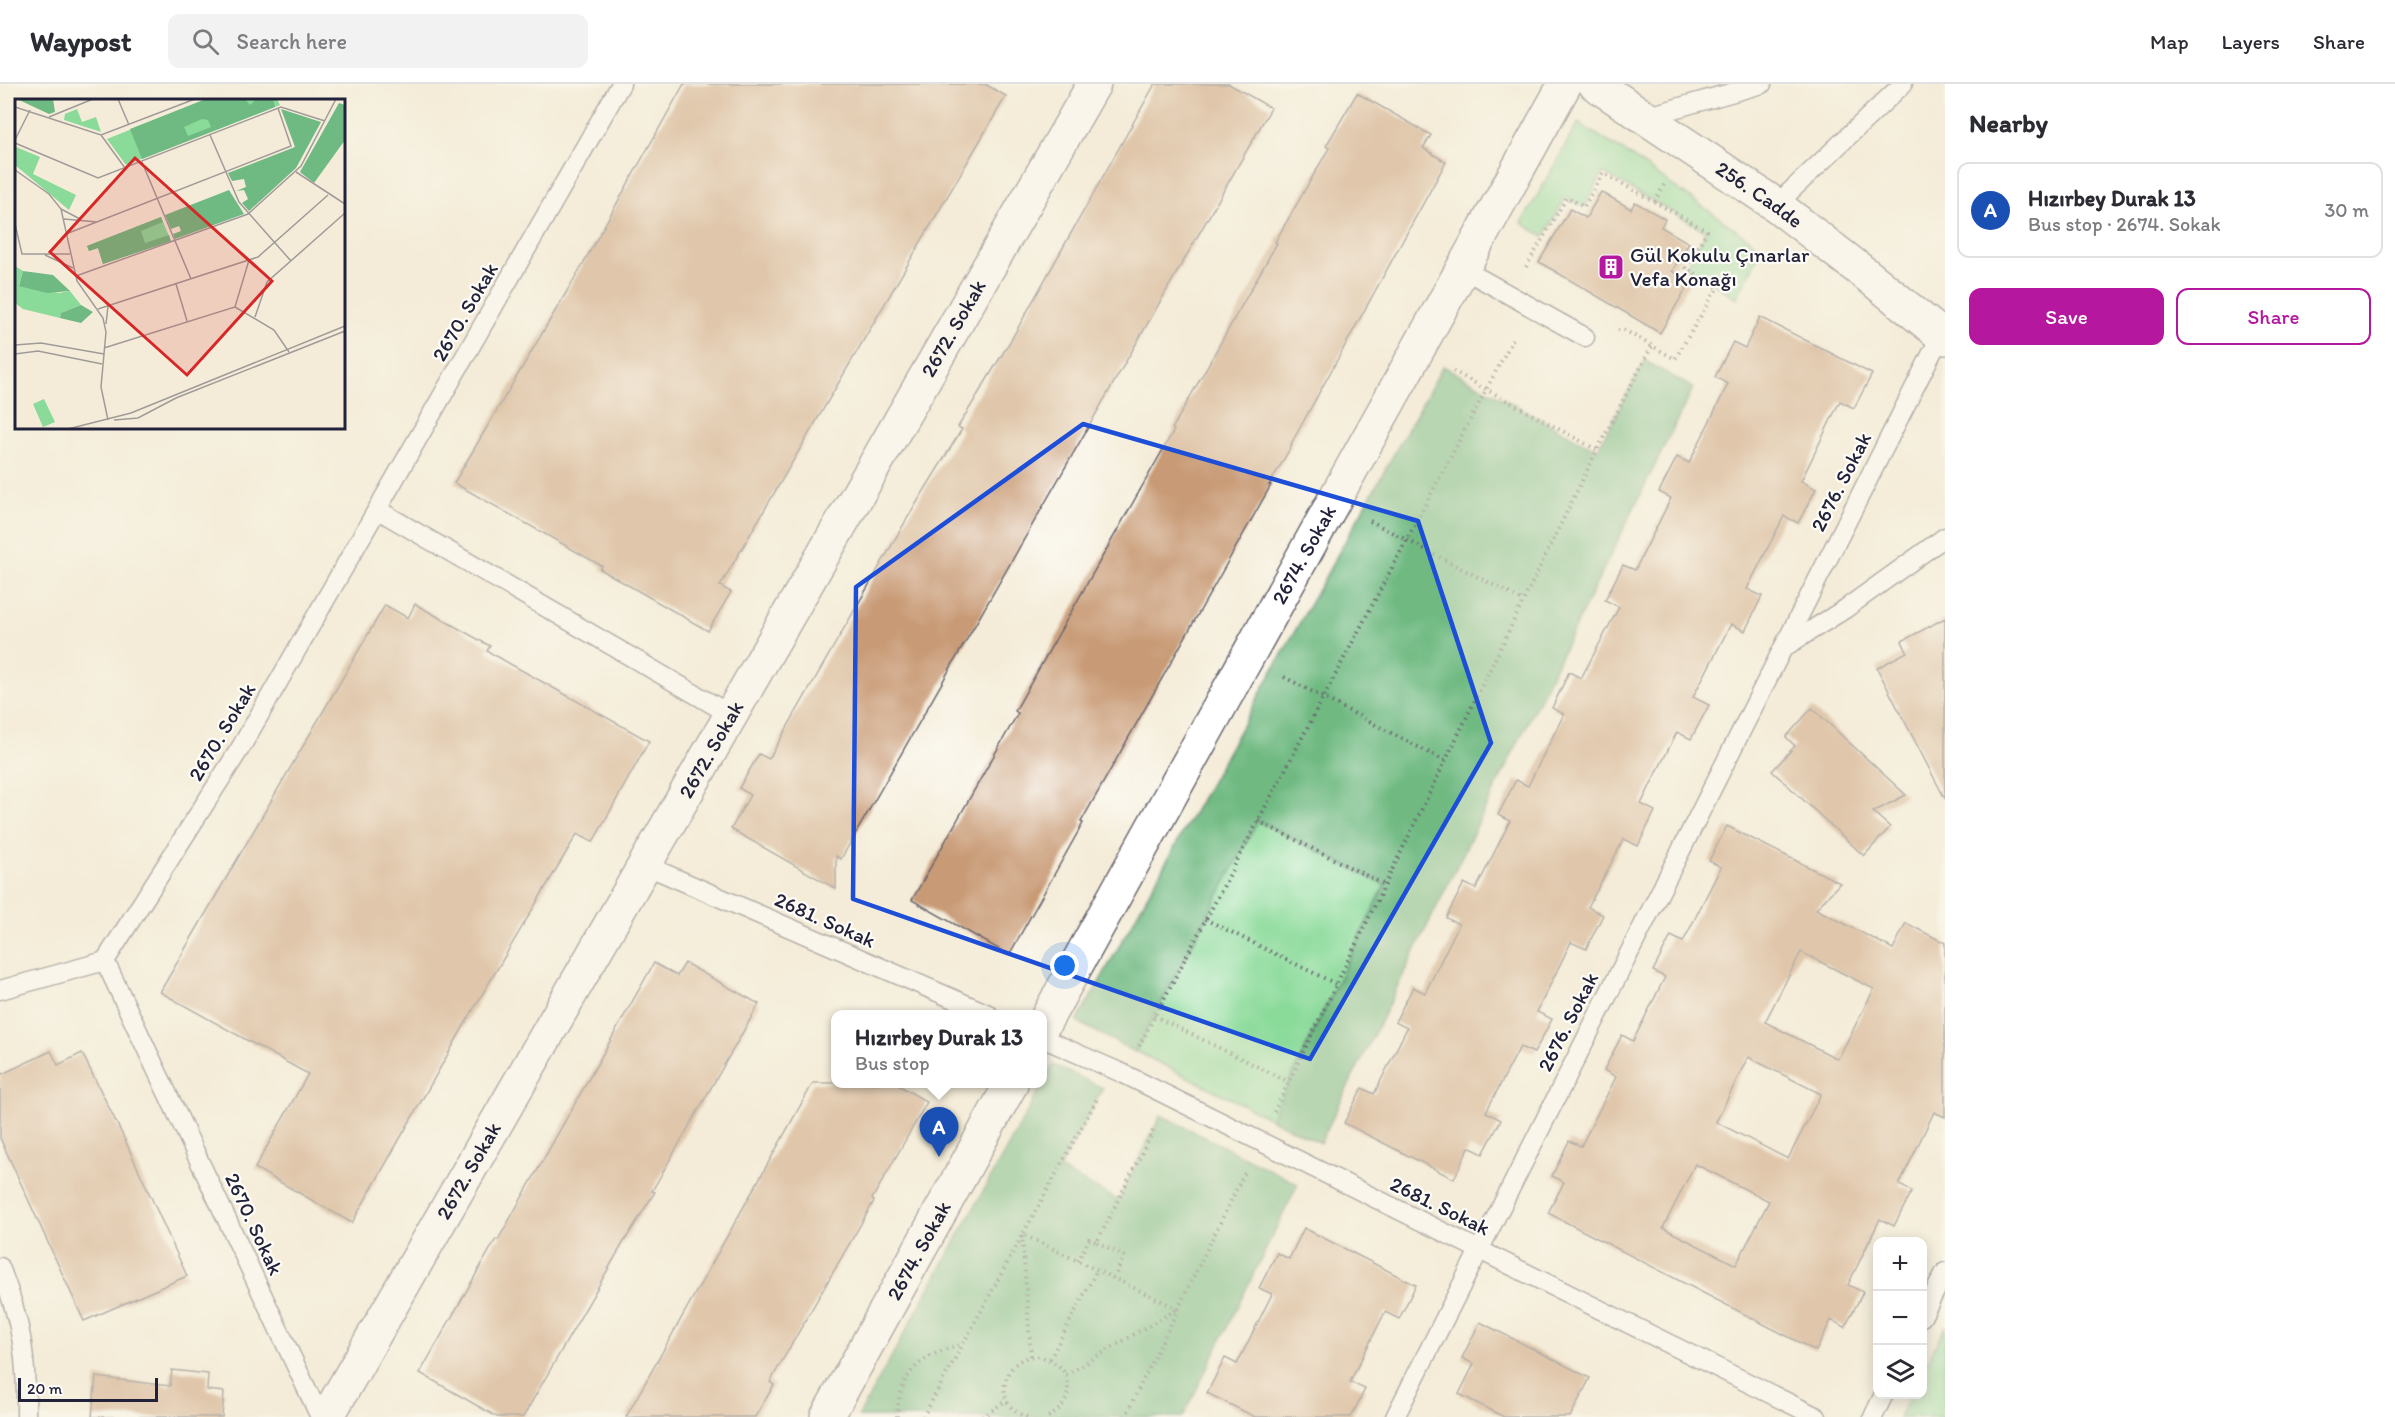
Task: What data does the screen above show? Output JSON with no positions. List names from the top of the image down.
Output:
{
  "streets": {
    "street": ["256. Cadde", "2672. Sokak", "2674. Sokak"],
    "lane": ["2670. Sokak", "2676. Sokak", "2681. Sokak"]
  },
  "crossings": [
    ["256. Cadde", "2676. Sokak"],
    ["2672. Sokak", "2681. Sokak"],
    ["2676. Sokak", "2681. Sokak"]
  ],
  "places": {
    "building": ["Gül Kokulu Çınarlar Vefa Konağı"]
  },
  "scale_bar": "20 m",
  "page": {
    "header": "Waypost",
    "search": "Search here",
    "nav": ["Map", "Layers", "Share"],
    "heading": "Nearby",
    "list": [
      {
        "mark": "A",
        "name": "Hızırbey Durak 13",
        "note": "Bus stop · 2674. Sokak",
        "value": "30 m"
      }
    ],
    "buttons": ["Save", "Share"],
    "popup": ["Hızırbey Durak 13", "Bus stop"],
    "pins": "A",
    "map_buttons": ["+", "−"],
    "scale": "20 m"
  }
}
